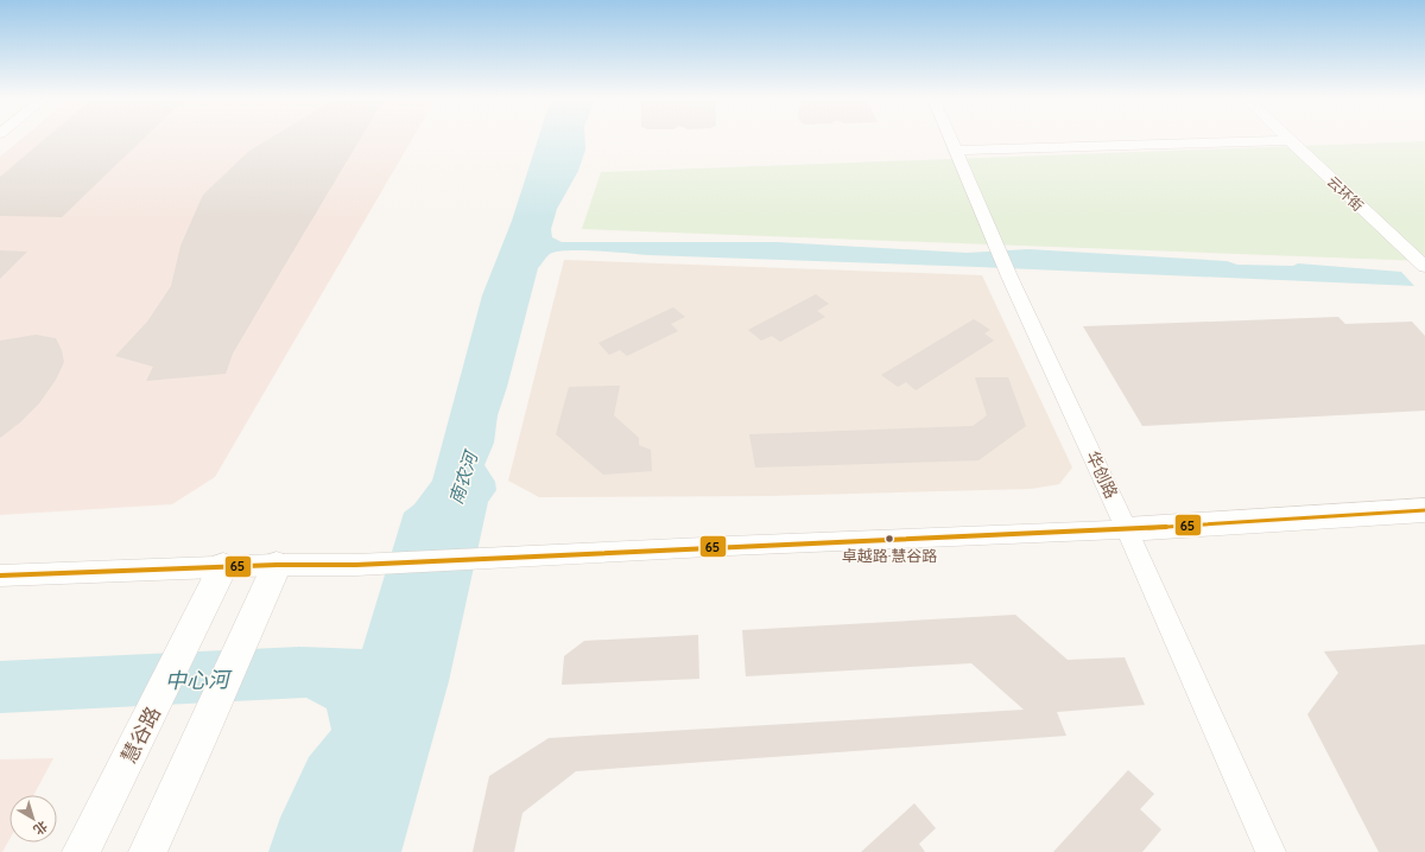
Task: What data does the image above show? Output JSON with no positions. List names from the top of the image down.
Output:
{
  "streets": {
    "main road": ["慧谷路"],
    "street": ["云环街", "华创路"]
  },
  "water": ["南农河", "中心河"],
  "places": ["卓越路·慧谷路"],
  "lines": ["transit line 65"],
  "north": "bottom right"
}
